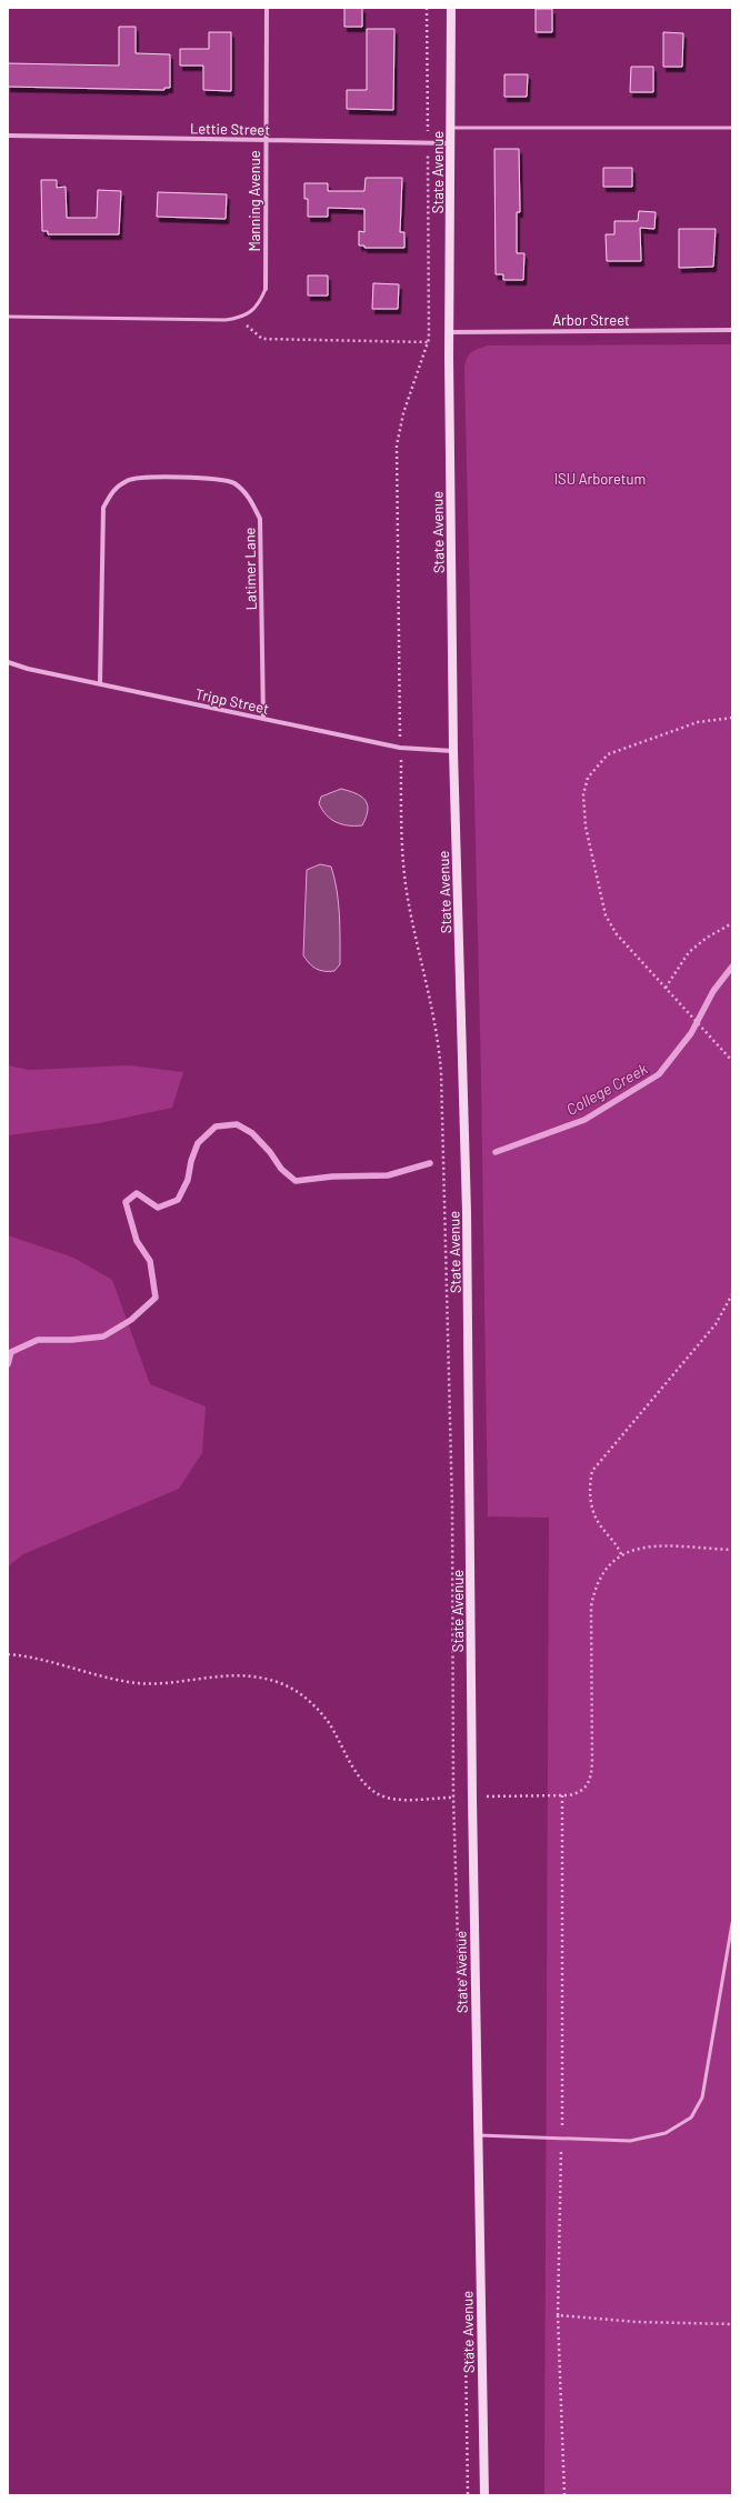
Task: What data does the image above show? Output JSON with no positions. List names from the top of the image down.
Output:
{
  "streets": {
    "street": [
      "Lettie Street",
      "State Avenue",
      "Manning Avenue",
      "Arbor Street",
      "Latimer Lane",
      "Tripp Street"
    ]
  },
  "crossings": [
    ["Lettie Street", "State Avenue"],
    ["Lettie Street", "Manning Avenue"],
    ["State Avenue", "Arbor Street"],
    ["State Avenue", "Tripp Street"],
    ["Latimer Lane", "Tripp Street"]
  ],
  "water": ["College Creek"],
  "parks": ["ISU Arboretum"]
}
